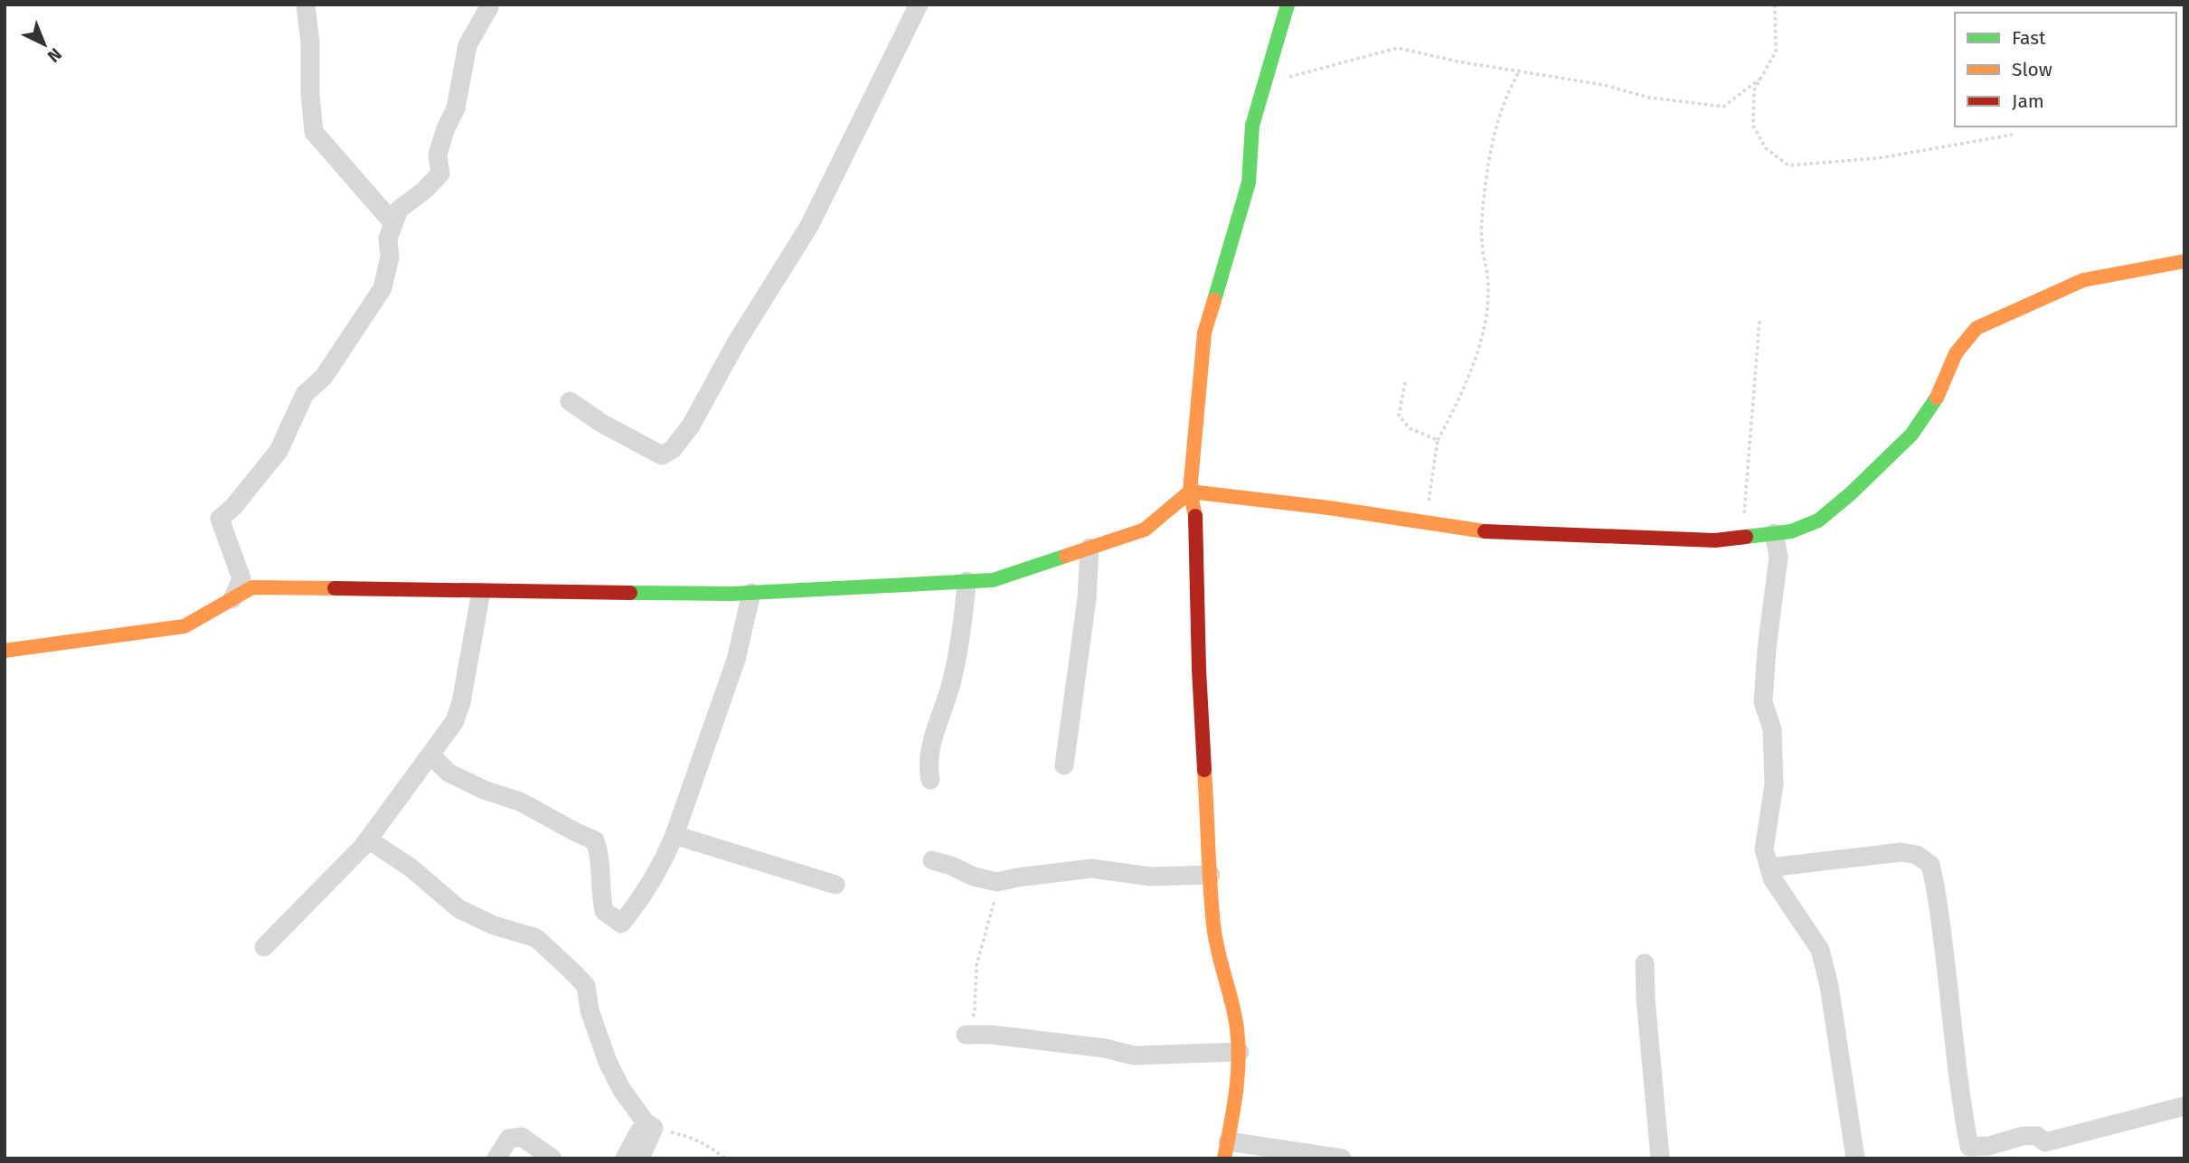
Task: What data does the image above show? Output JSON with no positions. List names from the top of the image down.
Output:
{
  "legend": ["Fast", "Slow", "Jam"],
  "north": "bottom right"
}
